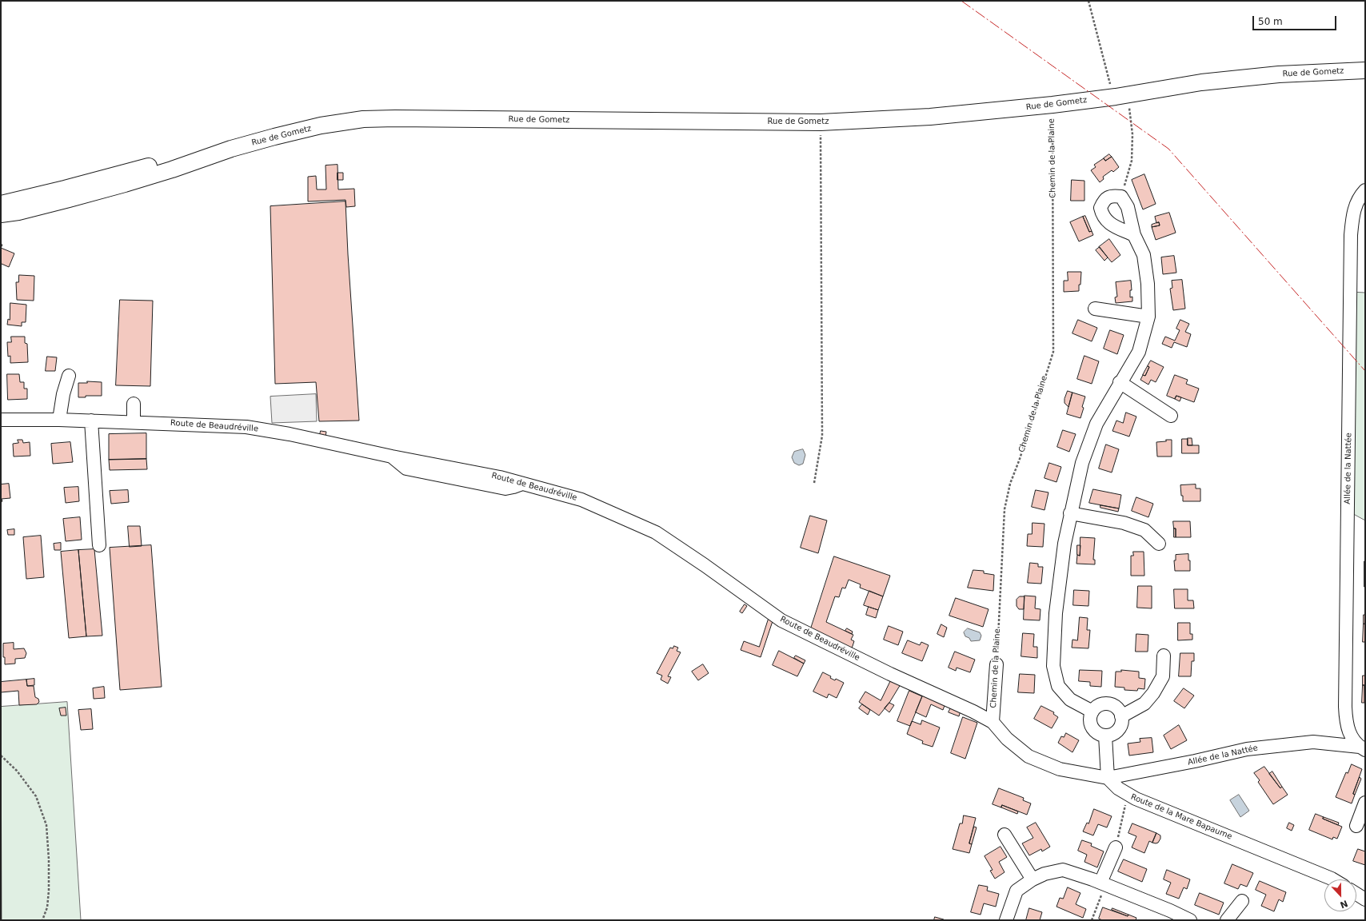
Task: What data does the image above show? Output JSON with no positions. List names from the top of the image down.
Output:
{
  "streets": {
    "main road": ["Rue de Gometz"],
    "street": [
      "Chemin de la Plaine",
      "Route de Beaudréville",
      "Allée de la Nattée",
      "Route de la Mare Bapaume"
    ]
  },
  "crossings": [
    ["Rue de Gometz", "Chemin de la Plaine"],
    ["Chemin de la Plaine", "Route de Beaudréville"],
    ["Route de Beaudréville", "Allée de la Nattée"],
    ["Route de Beaudréville", "Route de la Mare Bapaume"],
    ["Allée de la Nattée", "Route de la Mare Bapaume"]
  ],
  "scale_bar": "50 m",
  "north": "bottom"
}
